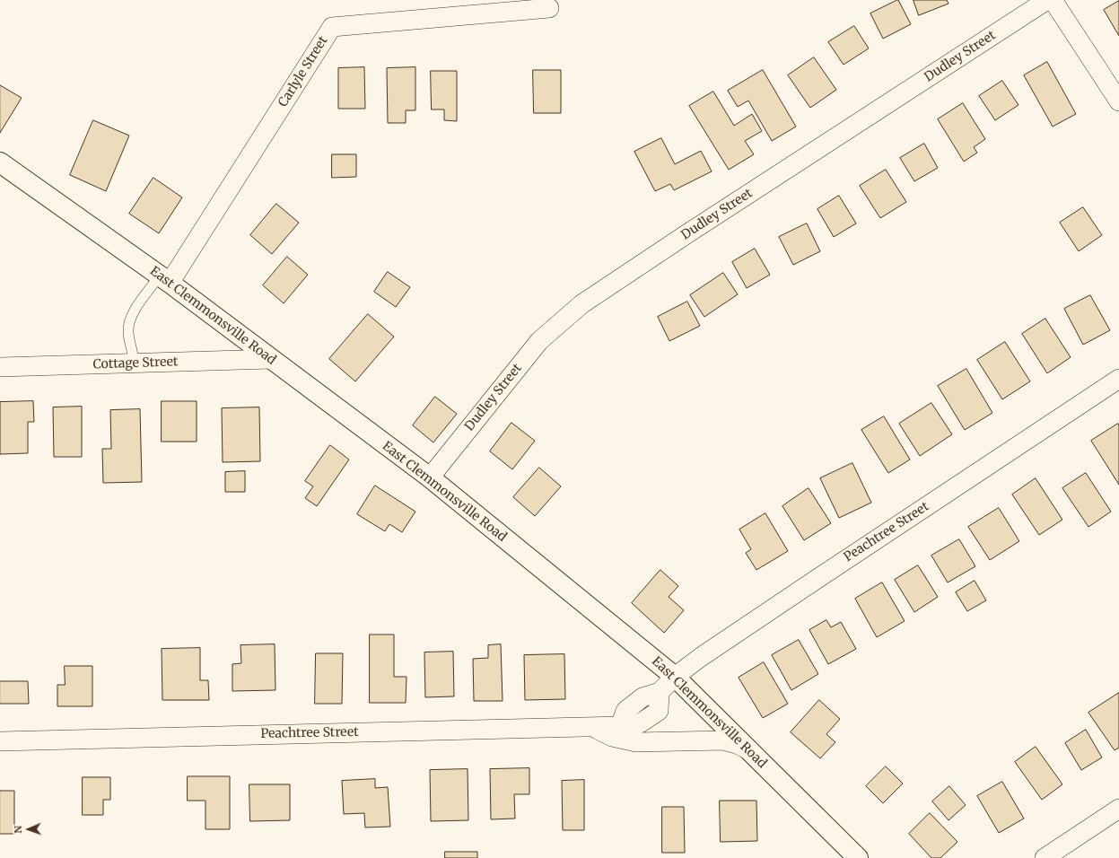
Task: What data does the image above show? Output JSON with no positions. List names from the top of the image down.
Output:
{
  "streets": {
    "main road": ["East Clemmonsville Road"],
    "street": [
      "Dudley Street",
      "Carlyle Street",
      "Cottage Street",
      "Peachtree Street"
    ]
  },
  "crossings": [
    ["Dudley Street", "East Clemmonsville Road"],
    ["Carlyle Street", "East Clemmonsville Road"],
    ["East Clemmonsville Road", "Cottage Street"],
    ["East Clemmonsville Road", "Peachtree Street"]
  ],
  "north": "left"
}
